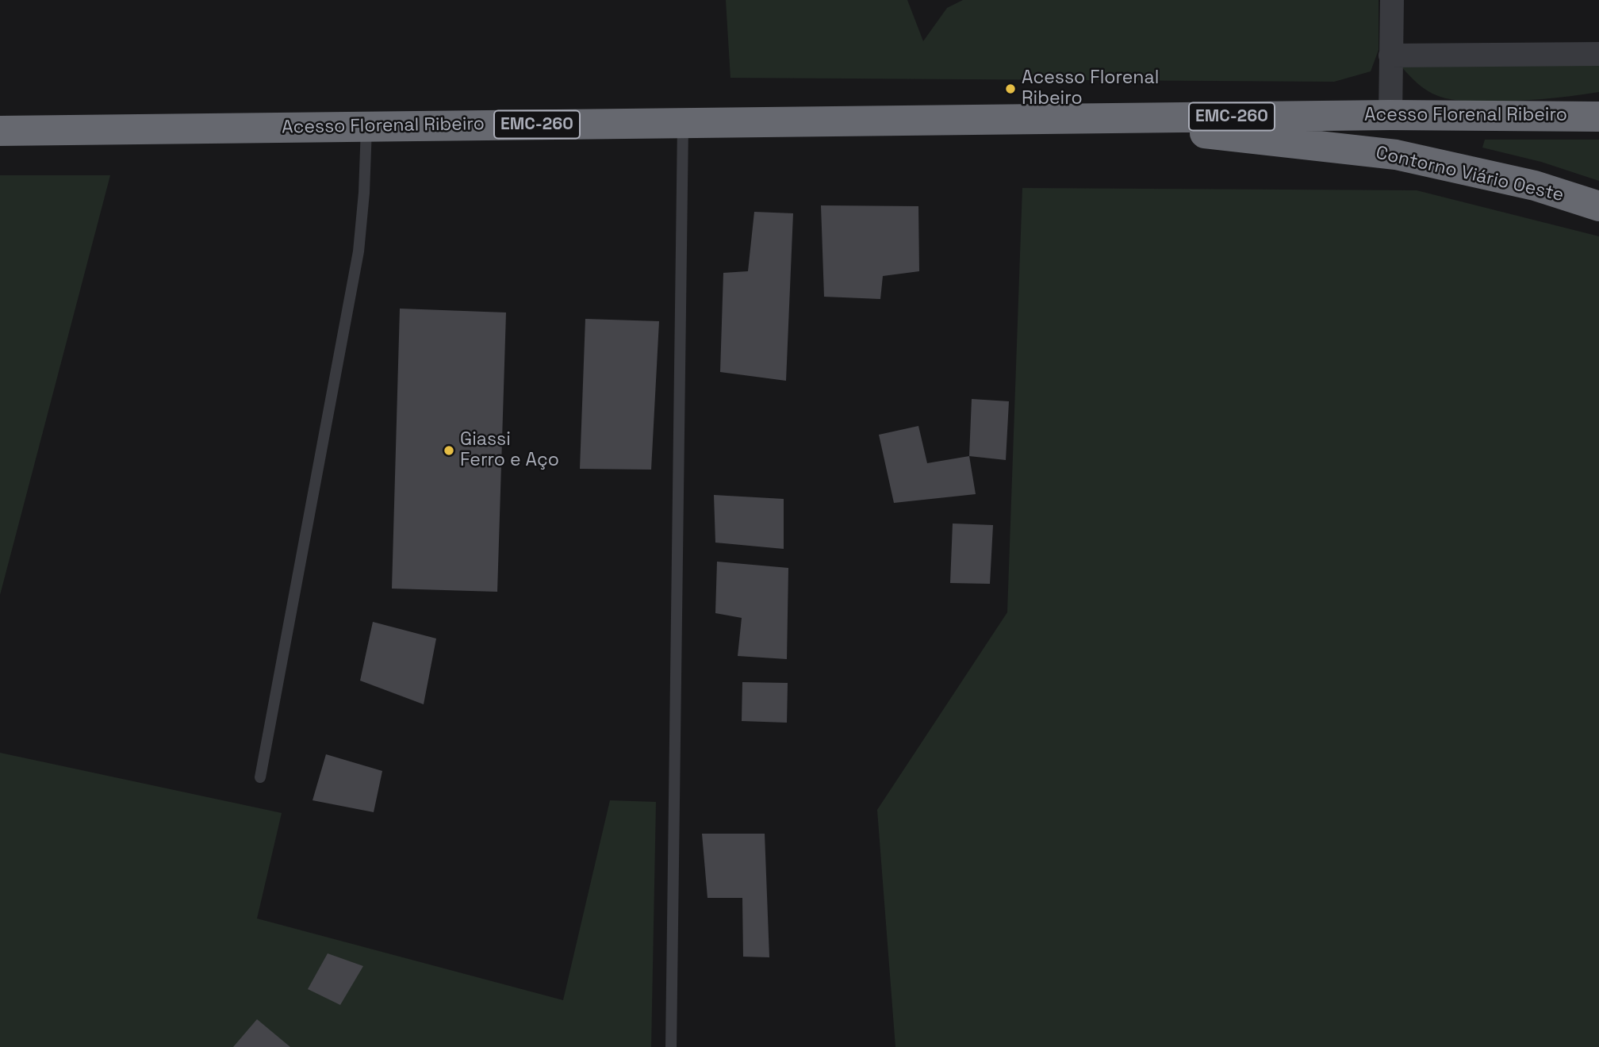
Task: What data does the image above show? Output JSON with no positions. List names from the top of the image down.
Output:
{
  "streets": {
    "highway": ["Acesso Florenal Ribeiro", "EMC-260", "Contorno Viário Oeste"]
  },
  "crossings": [
    ["Acesso Florenal Ribeiro", "Contorno Viário Oeste"]
  ],
  "places": ["Acesso Florenal Ribeiro", "Giassi Ferro e Aço"]
}
